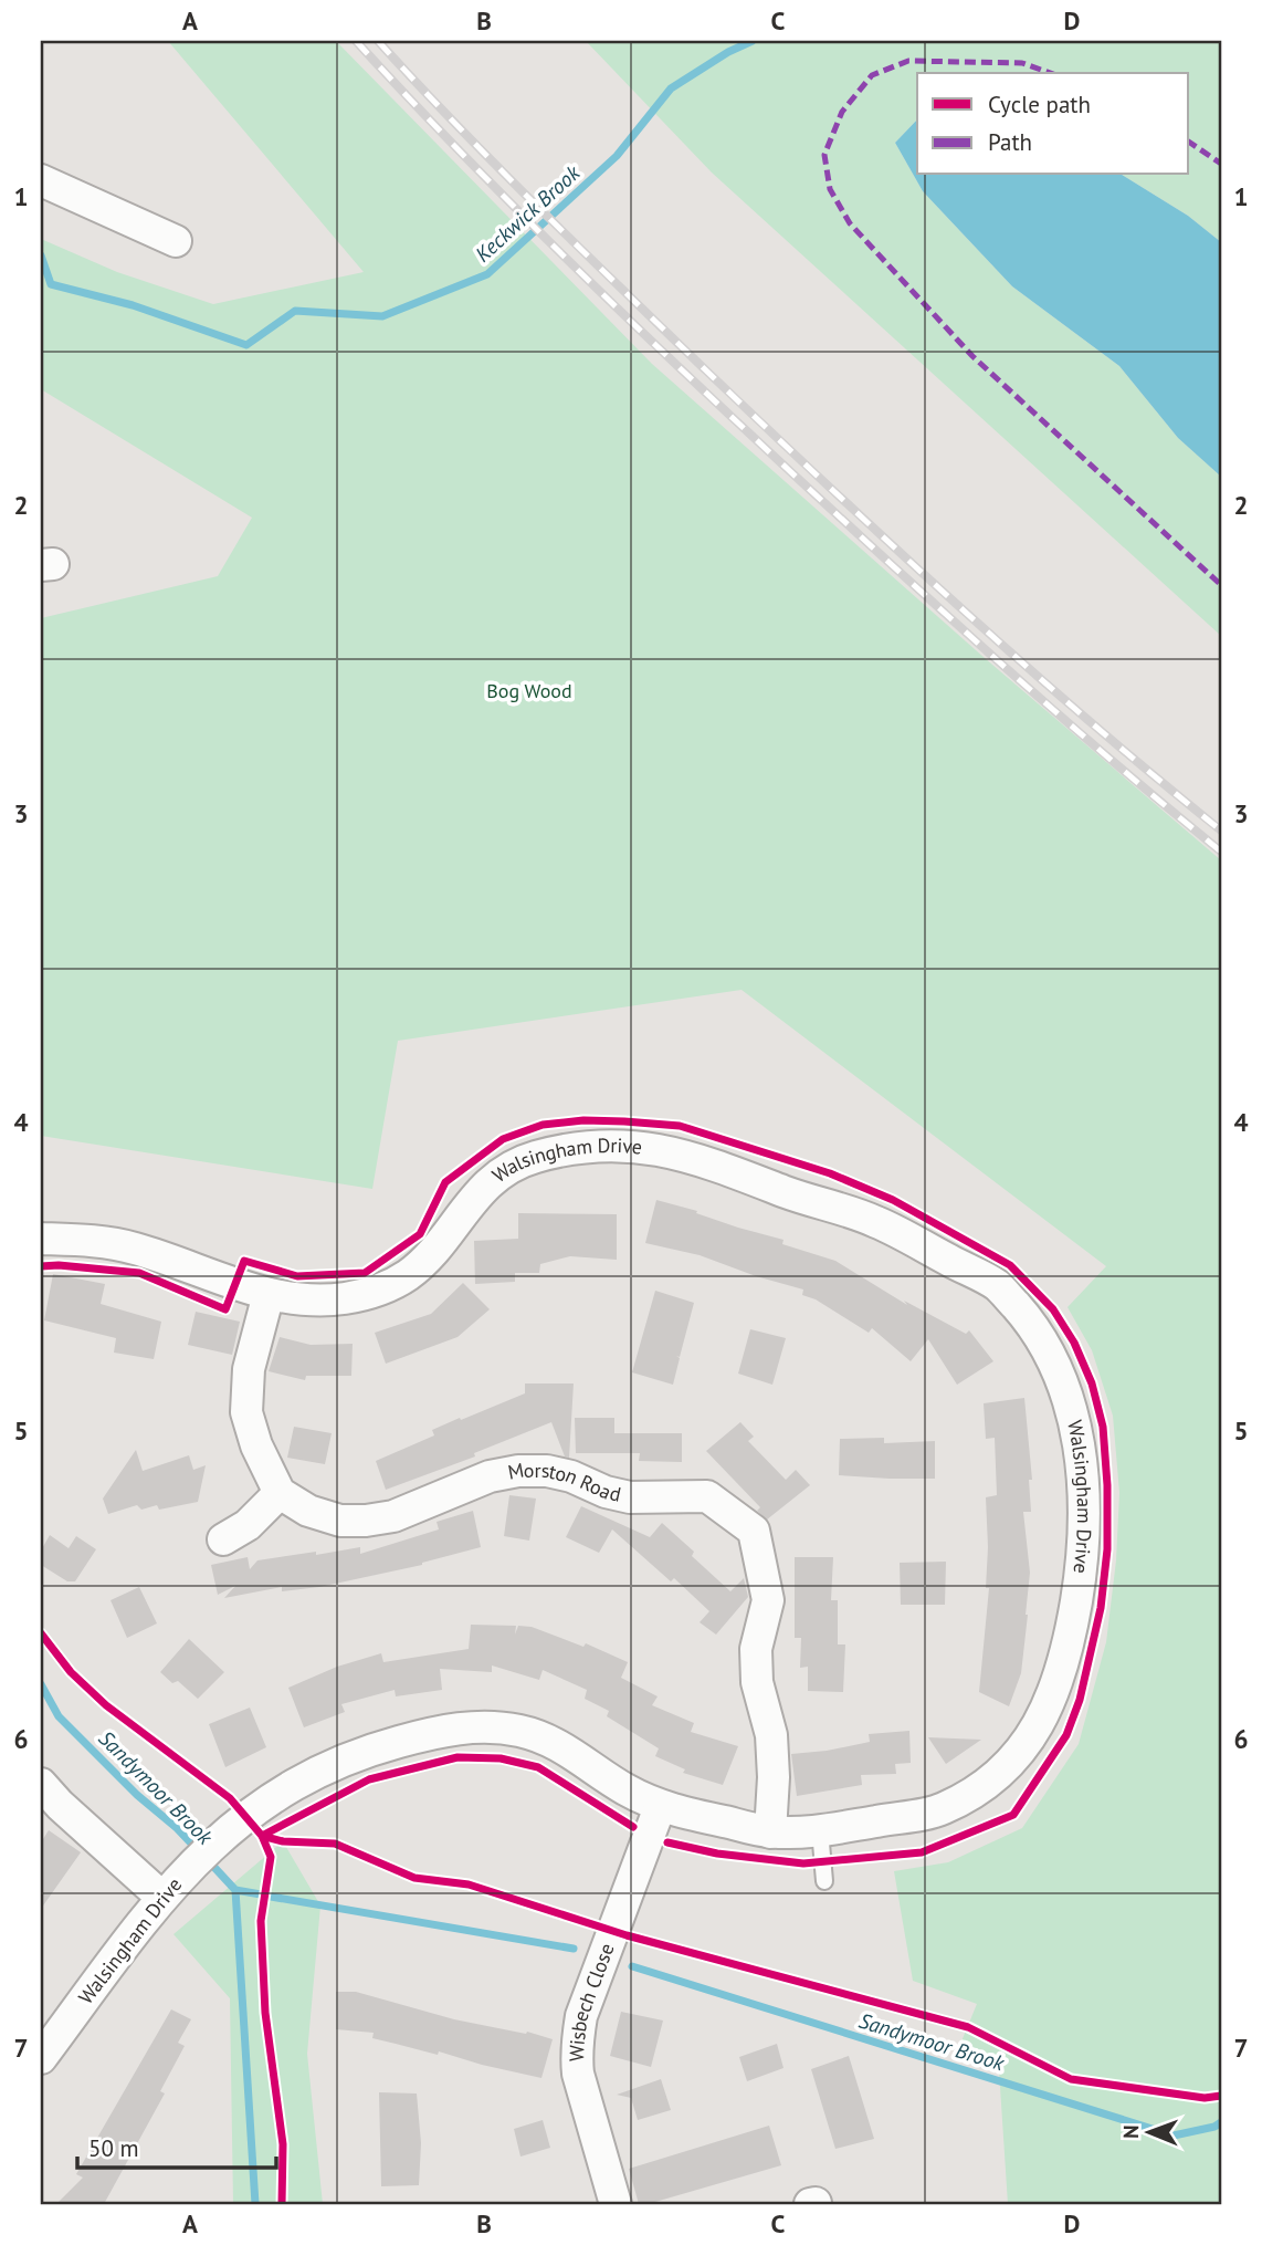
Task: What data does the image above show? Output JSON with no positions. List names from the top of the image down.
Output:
{
  "streets": {
    "street": ["Walsingham Drive", "Morston Road", "Wisbech Close"]
  },
  "crossings": [
    ["Walsingham Drive", "Morston Road"],
    ["Walsingham Drive", "Wisbech Close"]
  ],
  "water": ["Keckwick Brook", "Sandymoor Brook"],
  "parks": ["Bog Wood"],
  "legend": ["Cycle path", "Path"],
  "scale_bar": "50 m",
  "north": "left",
  "grid": {
    "columns": [
      "A",
      "B",
      "C",
      "D"
    ],
    "rows": [
      "1",
      "2",
      "3",
      "4",
      "5",
      "6",
      "7"
    ]
  }
}
